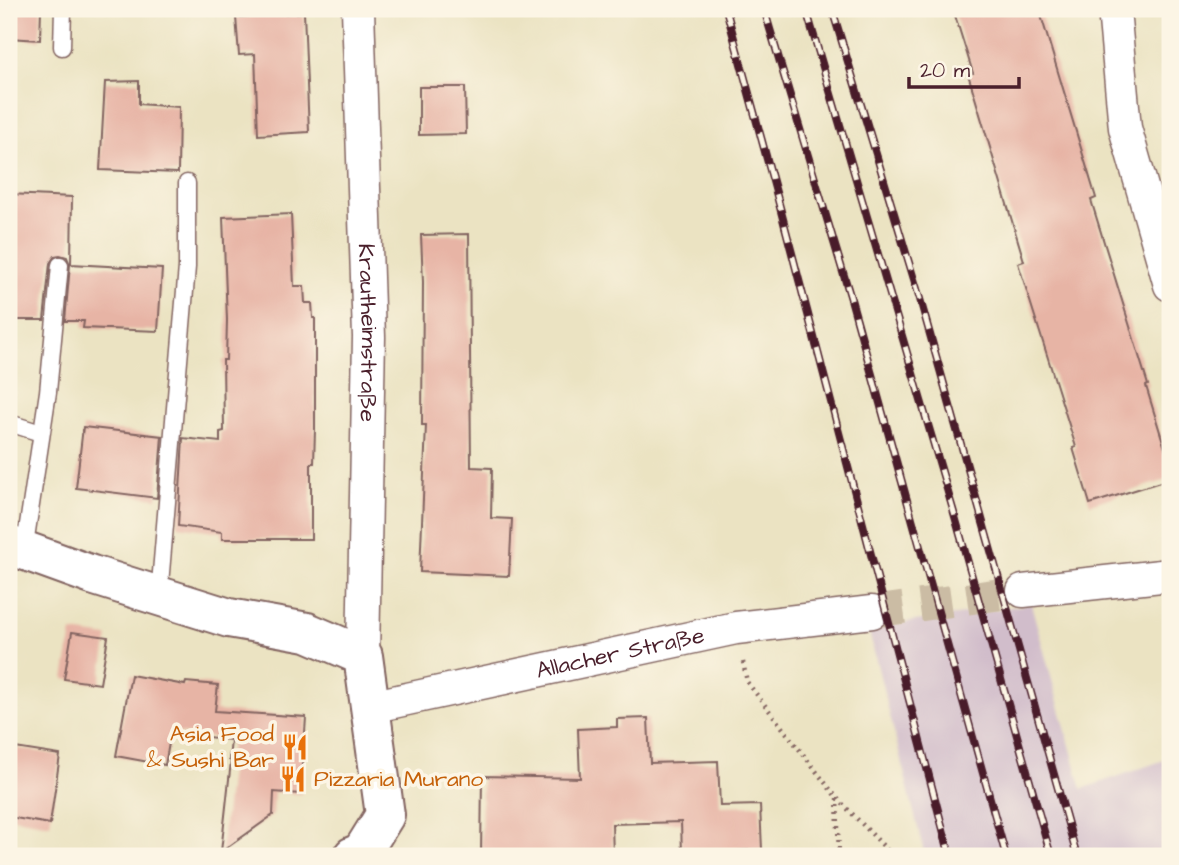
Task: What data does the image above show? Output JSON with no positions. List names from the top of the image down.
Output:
{
  "streets": {
    "street": ["Krautheimstraße", "Allacher Straße"]
  },
  "places": {
    "restaurant": ["Asia Food & Sushi Bar", "Pizzaria Murano"]
  },
  "scale_bar": "20 m"
}
